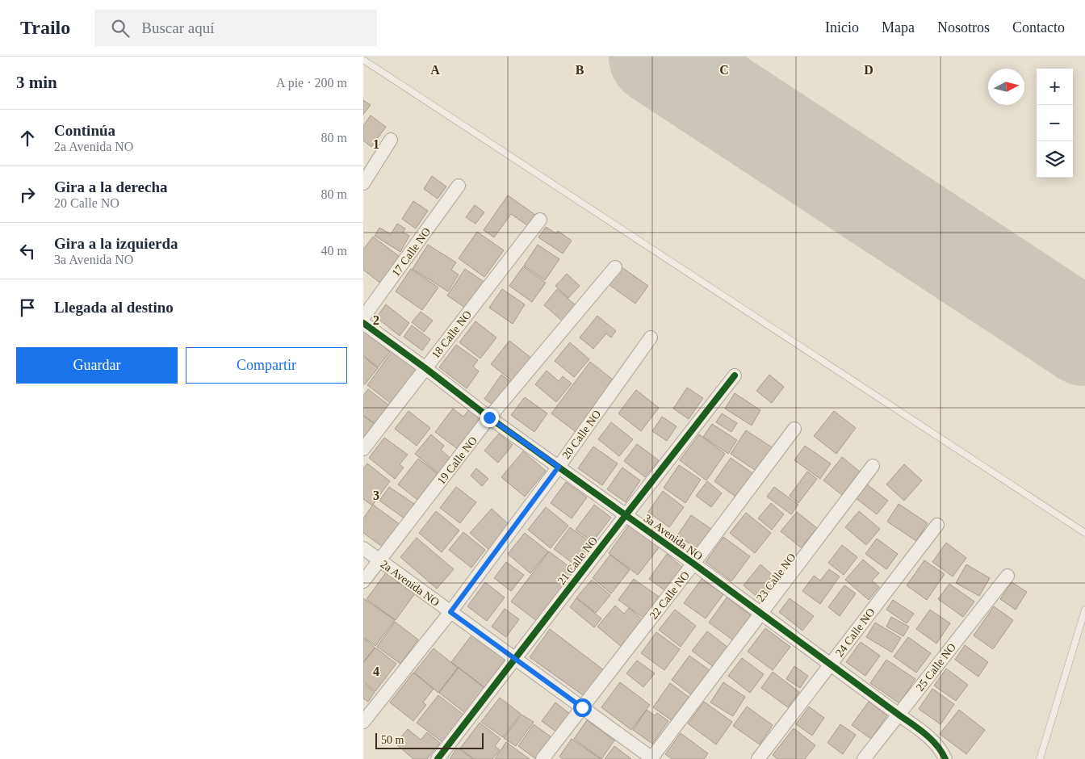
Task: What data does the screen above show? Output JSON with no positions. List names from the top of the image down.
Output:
{
  "streets": {
    "street": [
      "17 Calle NO",
      "18 Calle NO",
      "20 Calle NO",
      "19 Calle NO",
      "3a Avenida NO",
      "21 Calle NO",
      "23 Calle NO",
      "2a Avenida NO",
      "22 Calle NO",
      "24 Calle NO",
      "25 Calle NO"
    ]
  },
  "crossings": [
    ["18 Calle NO", "3a Avenida NO"],
    ["20 Calle NO", "3a Avenida NO"],
    ["20 Calle NO", "2a Avenida NO"],
    ["19 Calle NO", "3a Avenida NO"],
    ["19 Calle NO", "2a Avenida NO"],
    ["3a Avenida NO", "21 Calle NO"],
    ["3a Avenida NO", "23 Calle NO"],
    ["3a Avenida NO", "22 Calle NO"],
    ["3a Avenida NO", "24 Calle NO"],
    ["3a Avenida NO", "25 Calle NO"],
    ["21 Calle NO", "2a Avenida NO"],
    ["23 Calle NO", "2a Avenida NO"],
    ["2a Avenida NO", "22 Calle NO"]
  ],
  "scale_bar": "50 m",
  "north": "right",
  "page": {
    "header": "Trailo",
    "search": "Buscar aquí",
    "nav": [
      "Inicio",
      "Mapa",
      "Nosotros",
      "Contacto"
    ],
    "heading": ["3 min", "A pie · 200 m"],
    "map_buttons": ["+", "−"],
    "list": [
      ["Continúa", "2a Avenida NO", "80 m"],
      ["Gira a la derecha", "20 Calle NO", "80 m"],
      ["Gira a la izquierda", "3a Avenida NO", "40 m"],
      "Llegada al destino"
    ],
    "buttons": ["Guardar", "Compartir"],
    "scale": "50 m"
  },
  "grid": {
    "columns": [
      "A",
      "B",
      "C",
      "D"
    ],
    "rows": [
      "1",
      "2",
      "3",
      "4"
    ]
  }
}
